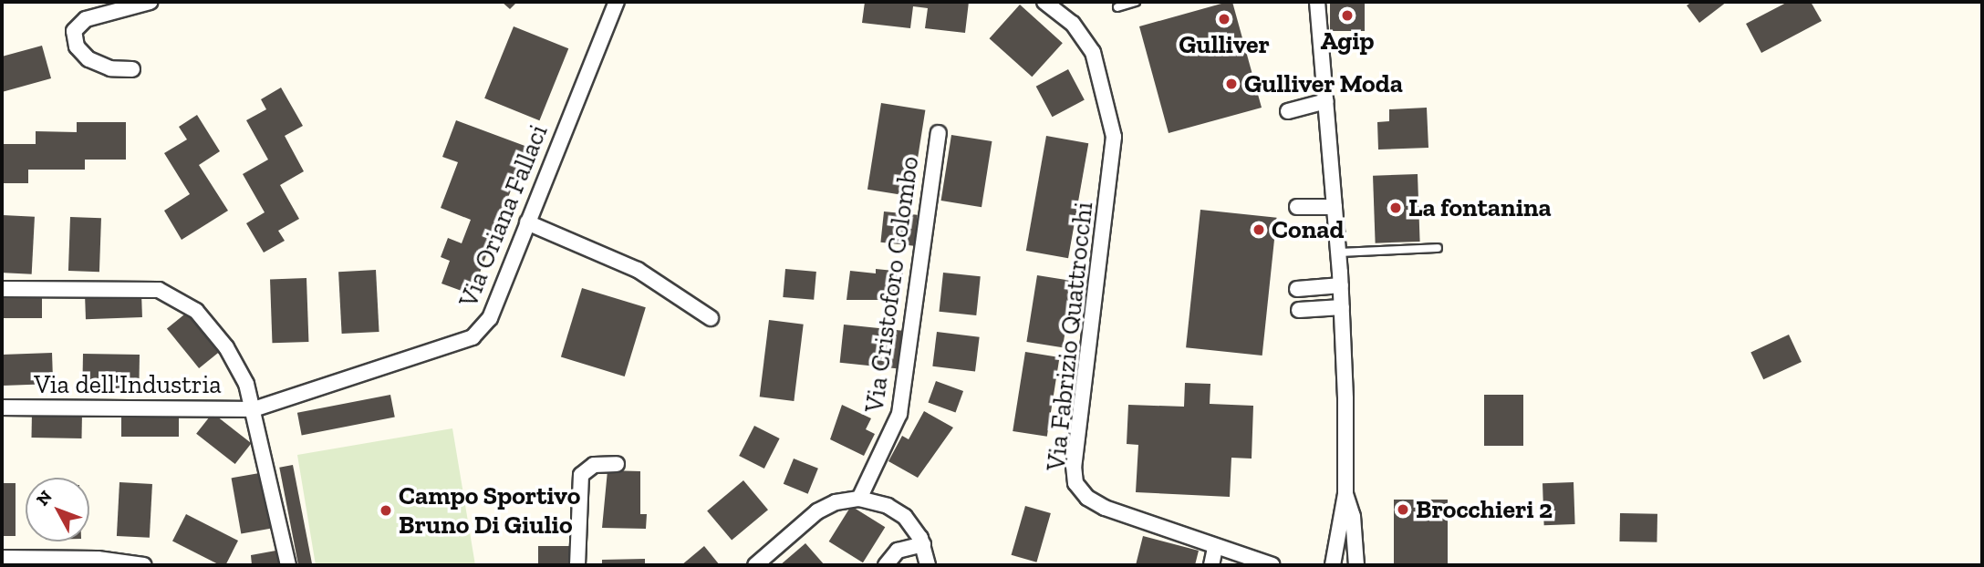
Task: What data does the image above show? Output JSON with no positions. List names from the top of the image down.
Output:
{
  "streets": {
    "street": [
      "Via Oriana Fallaci",
      "Via Cristoforo Colombo",
      "Via Fabrizio Quattrocchi",
      "Via dell'Industria"
    ]
  },
  "crossings": [
    ["Via Oriana Fallaci", "Via dell'Industria"]
  ],
  "places": [
    "Agip",
    "Gulliver",
    "Gulliver Moda",
    "La fontanina",
    "Conad",
    "Brocchieri 2",
    "Campo Sportivo Bruno Di Giulio"
  ],
  "north": "top left"
}
